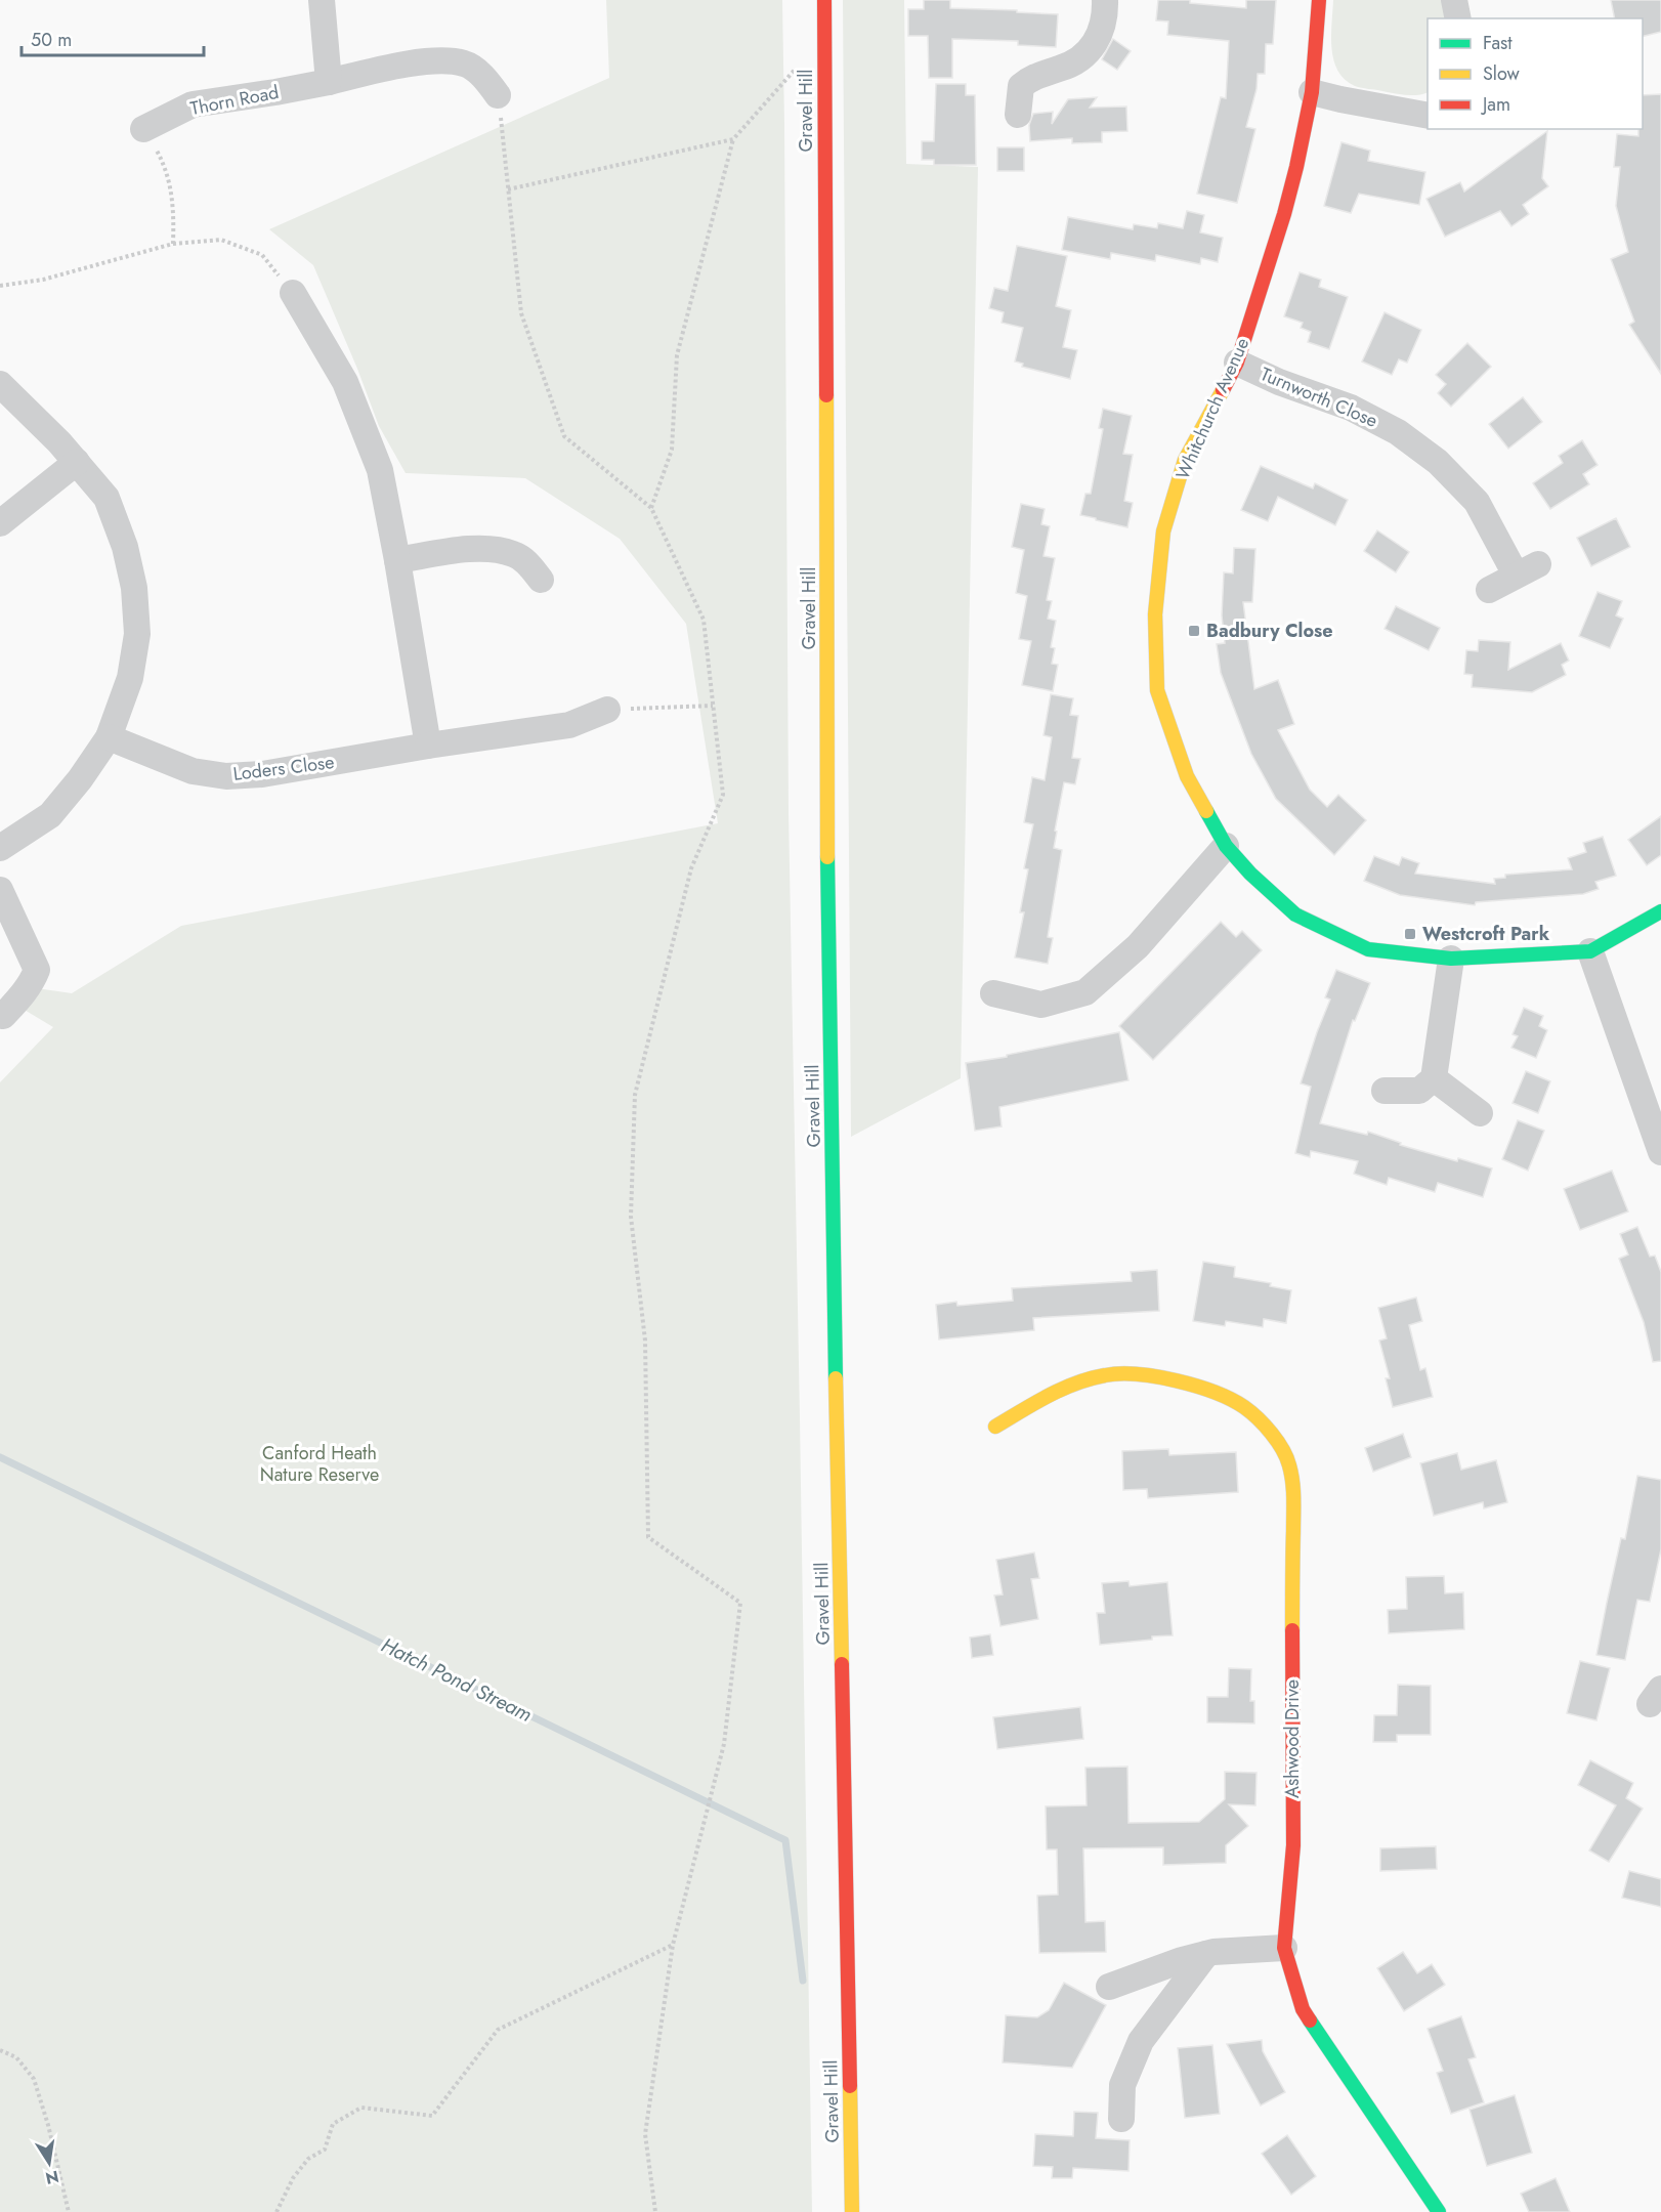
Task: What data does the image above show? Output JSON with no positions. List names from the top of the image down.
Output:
{
  "streets": {
    "street": [
      "Thorn Road",
      "Gravel Hill",
      "Turnworth Close",
      "Whitchurch Avenue",
      "Loders Close",
      "Ashwood Drive"
    ]
  },
  "crossings": [
    ["Turnworth Close", "Whitchurch Avenue"]
  ],
  "water": ["Hatch Pond Stream"],
  "parks": ["Canford Heath Nature Reserve"],
  "places": {
    "transit": ["Badbury Close", "Westcroft Park"]
  },
  "legend": ["Fast", "Slow", "Jam"],
  "scale_bar": "50 m",
  "north": "bottom"
}
